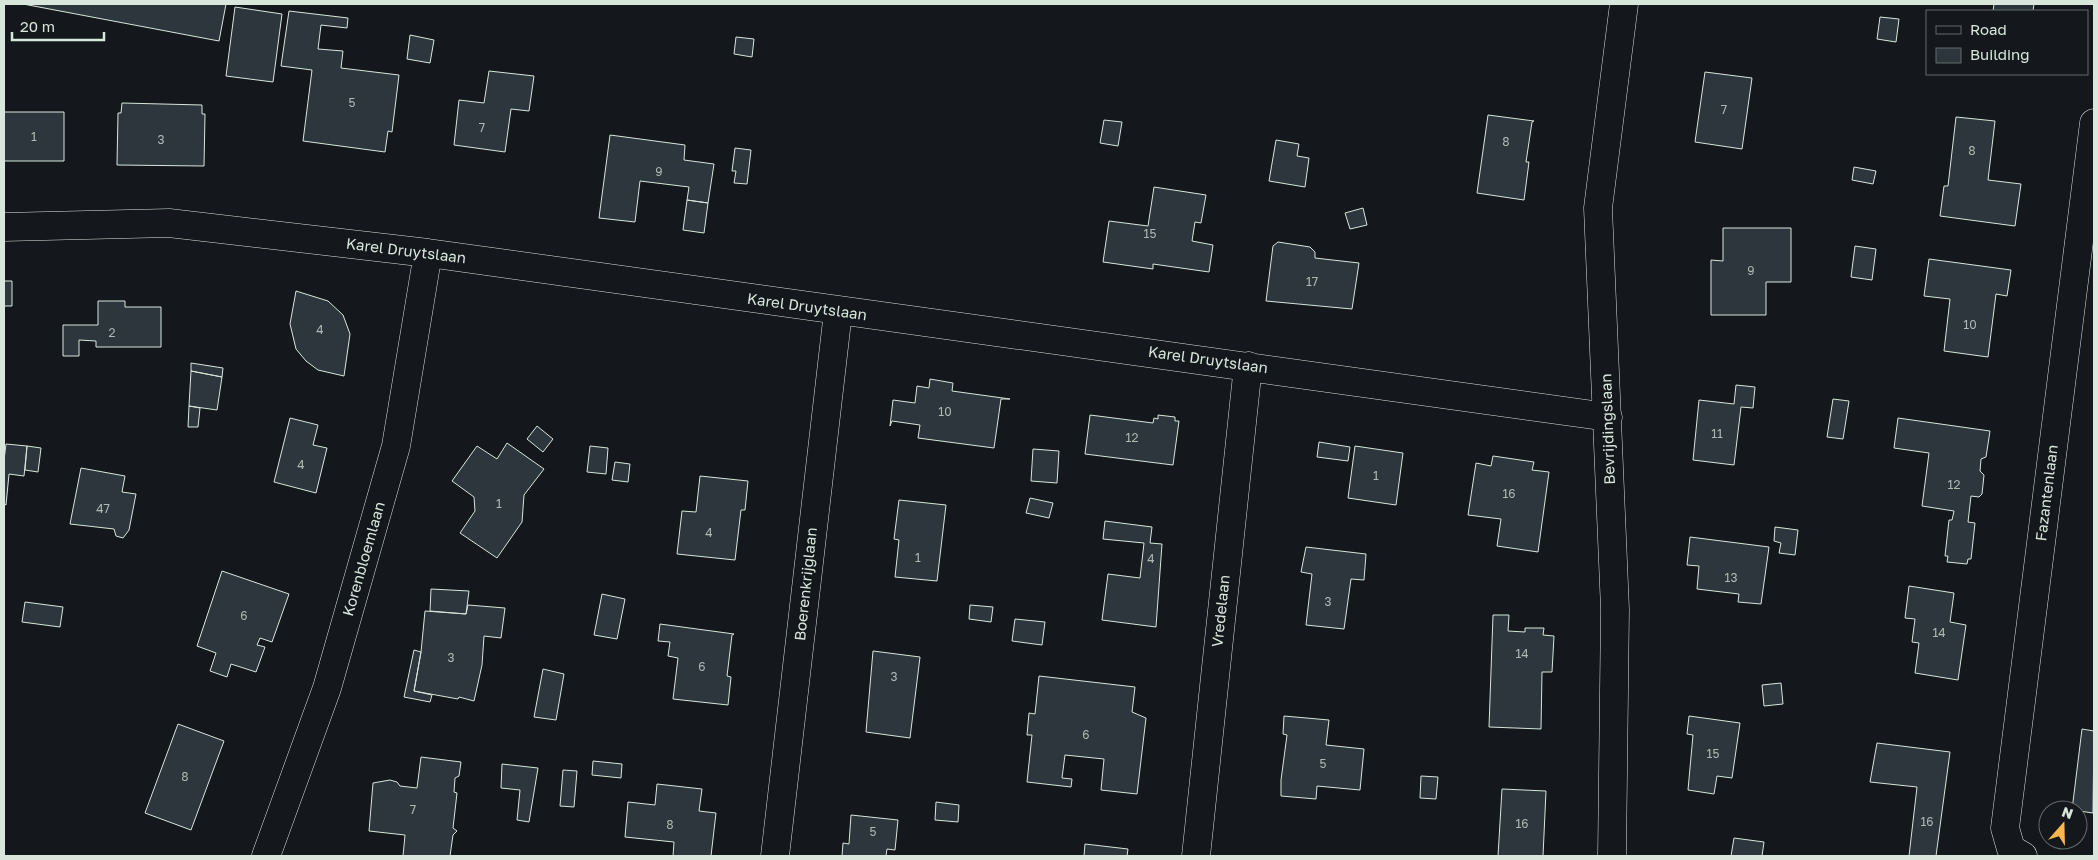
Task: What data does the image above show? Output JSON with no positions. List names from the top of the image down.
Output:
{
  "streets": {
    "street": [
      "Karel Druytslaan",
      "Bevrijdingslaan",
      "Fazantenlaan",
      "Korenbloemlaan",
      "Boerenkrijglaan",
      "Vredelaan"
    ]
  },
  "crossings": [
    ["Karel Druytslaan", "Bevrijdingslaan"],
    ["Karel Druytslaan", "Korenbloemlaan"],
    ["Karel Druytslaan", "Boerenkrijglaan"],
    ["Karel Druytslaan", "Vredelaan"]
  ],
  "house_numbers": [
    "5",
    "7",
    "7",
    "1",
    "3",
    "8",
    "8",
    "9",
    "15",
    "9",
    "17",
    "10",
    "4",
    "2",
    "10",
    "11",
    "12",
    "4",
    "1",
    "12",
    "16",
    "1",
    "47",
    "4",
    "1",
    "4",
    "13",
    "3",
    "6",
    "14",
    "14",
    "3",
    "6",
    "3",
    "6",
    "15",
    "5",
    "8",
    "7",
    "16",
    "16",
    "8",
    "5"
  ],
  "legend": ["Road", "Building"],
  "scale_bar": "20 m",
  "north": "top"
}
